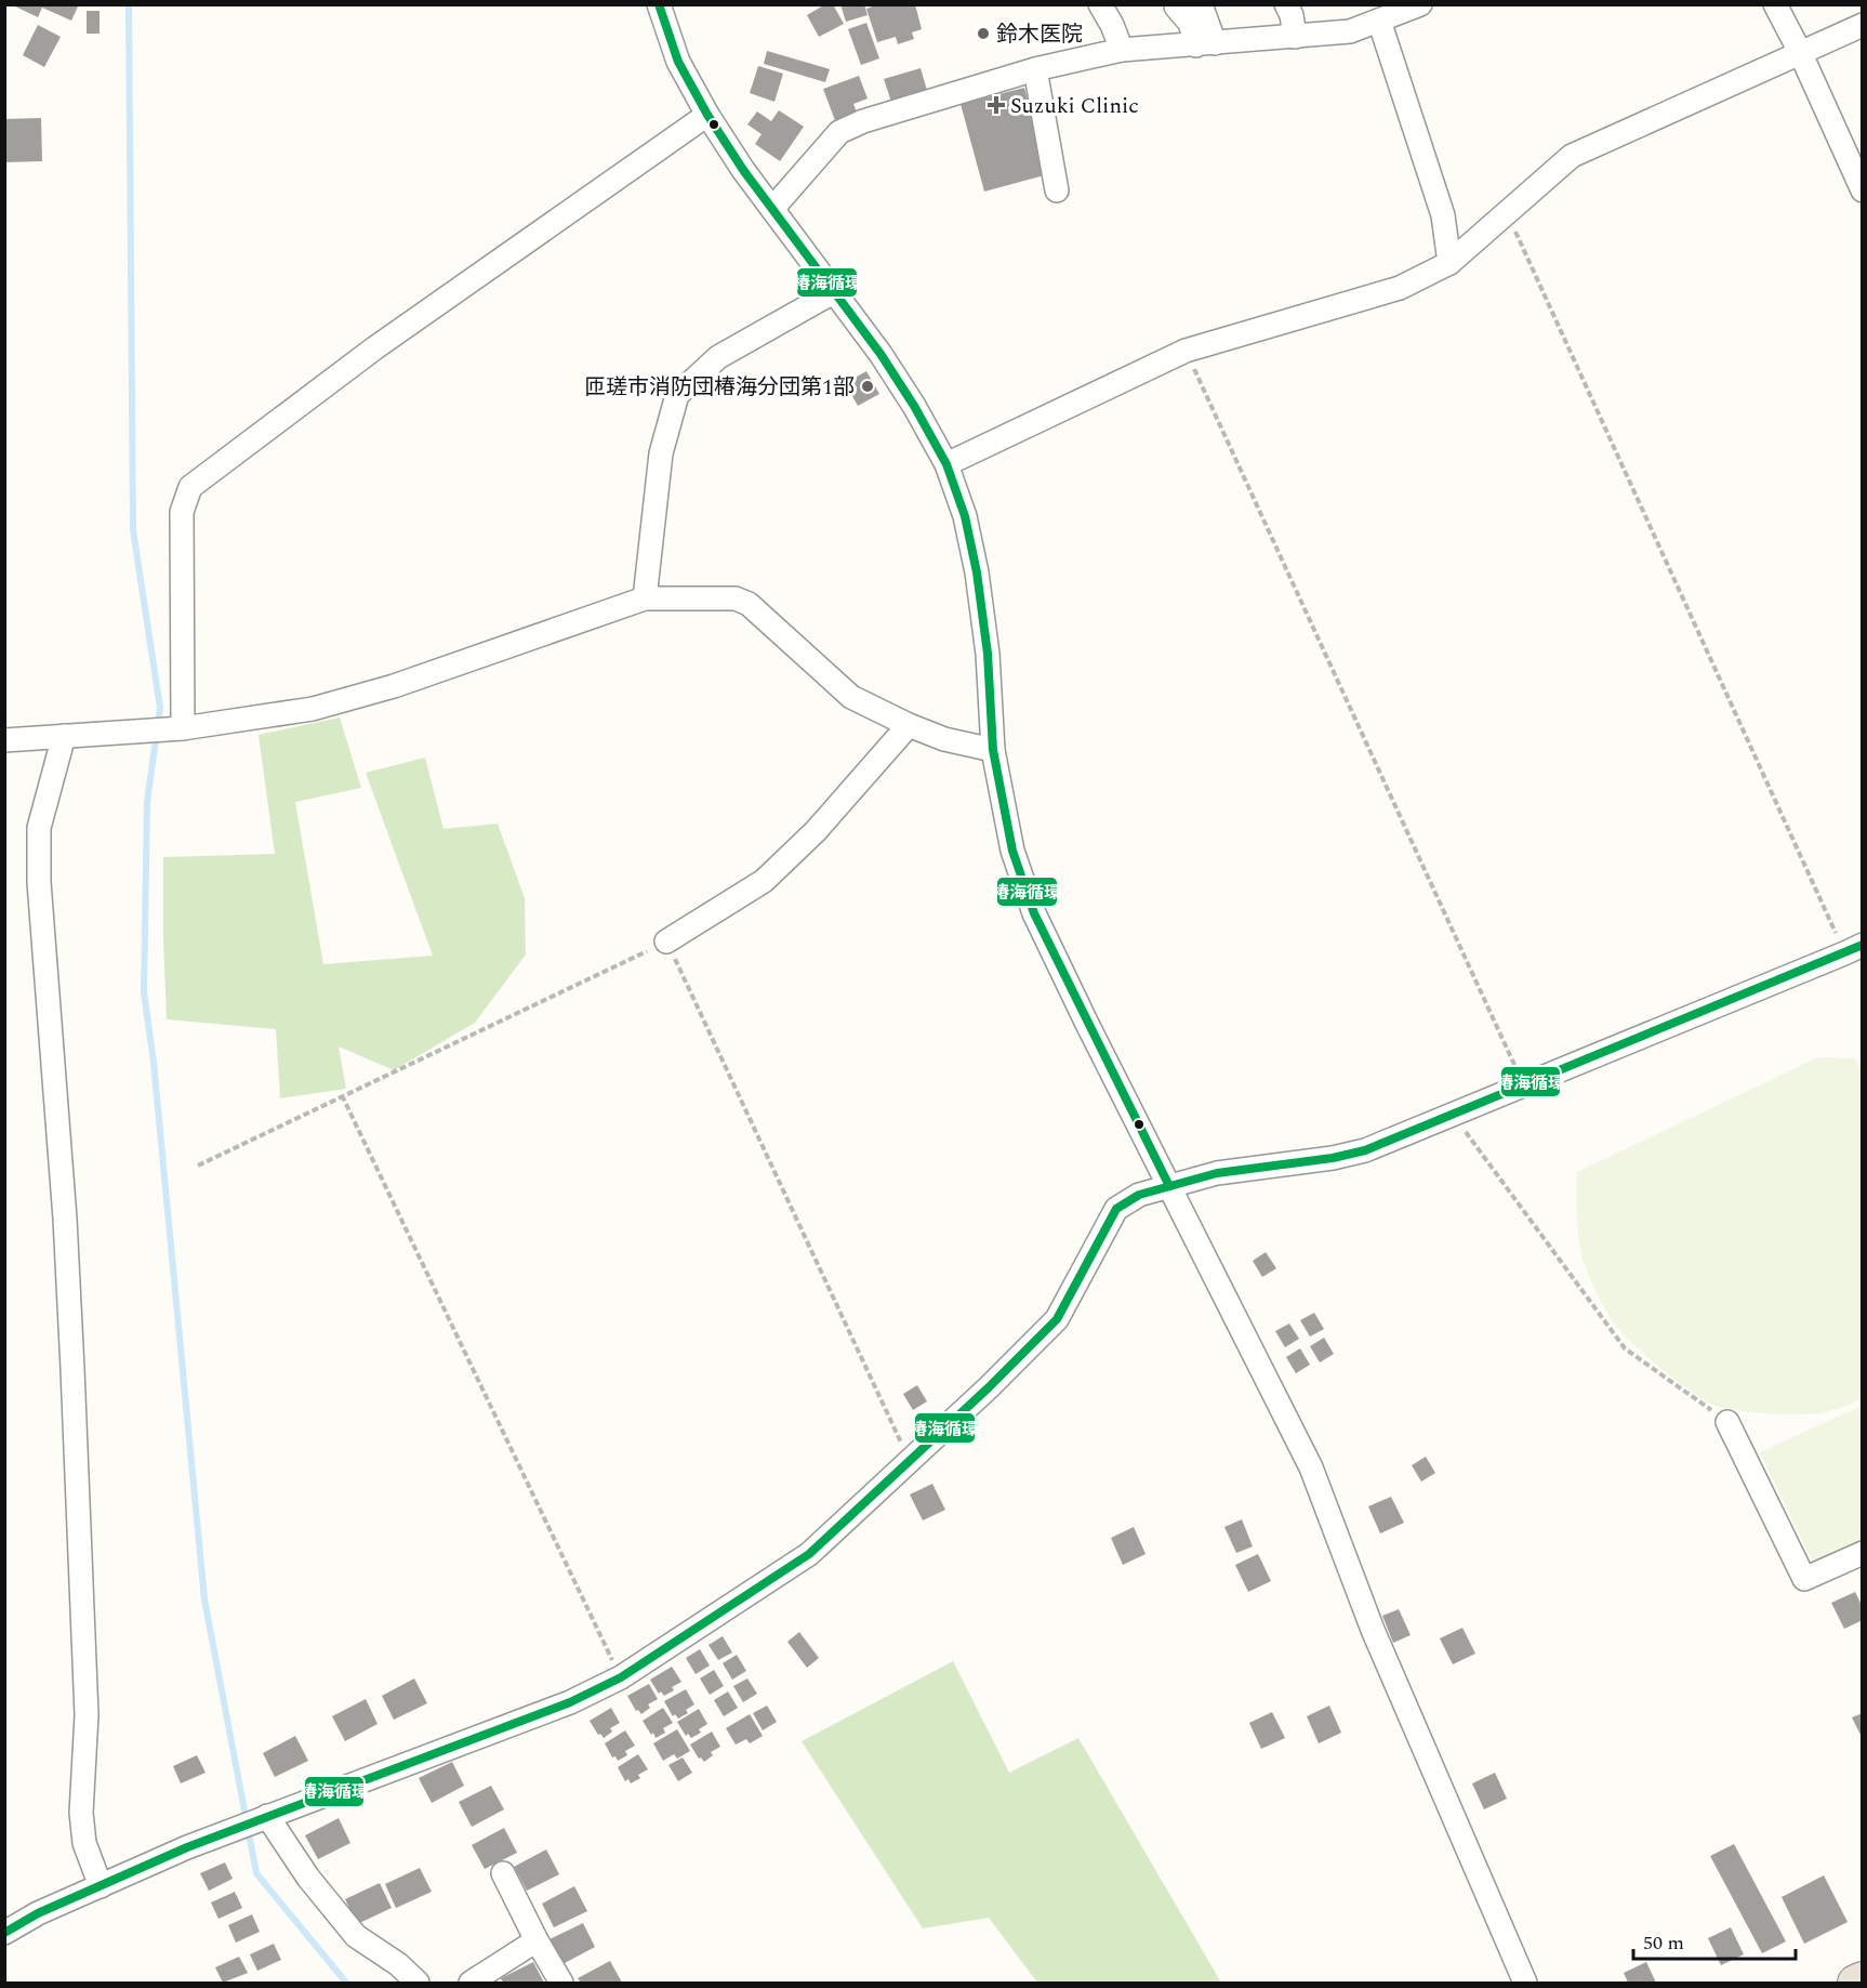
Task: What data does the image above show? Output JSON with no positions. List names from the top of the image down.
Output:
{
  "places": {
    "other": ["鈴木医院", "匝瑳市消防団椿海分団第1部"],
    "health": ["Suzuki Clinic"]
  },
  "lines": ["transit line 椿海循環"],
  "scale_bar": "50 m"
}
